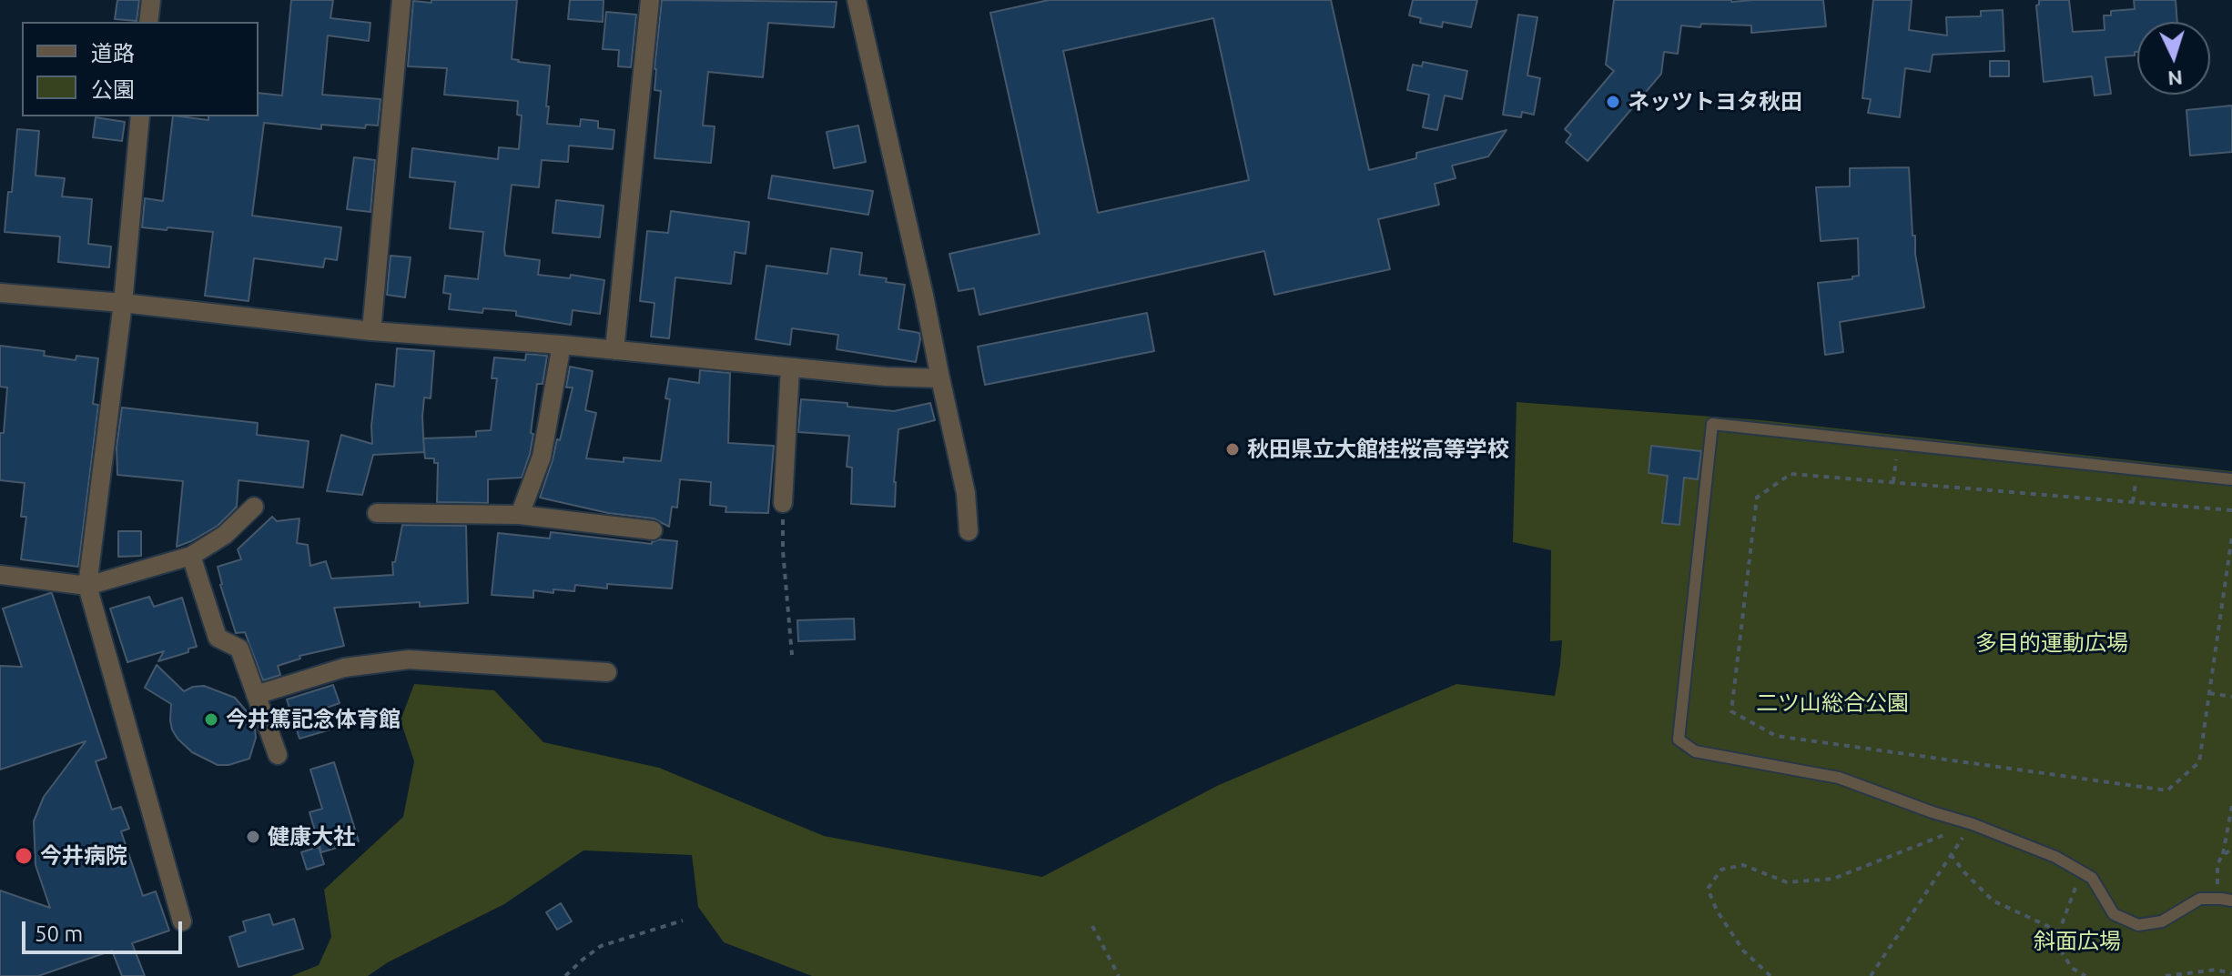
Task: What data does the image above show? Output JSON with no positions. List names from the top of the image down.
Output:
{
  "parks": ["多目的運動広場", "二ツ山総合公園", "斜面広場"],
  "places": [
    "ネッツトヨタ秋田",
    "秋田県立大館桂桜高等学校",
    "今井篤記念体育館",
    "健康大社",
    "今井病院"
  ],
  "legend": ["道路", "公園"],
  "scale_bar": "50 m",
  "north": "bottom"
}
